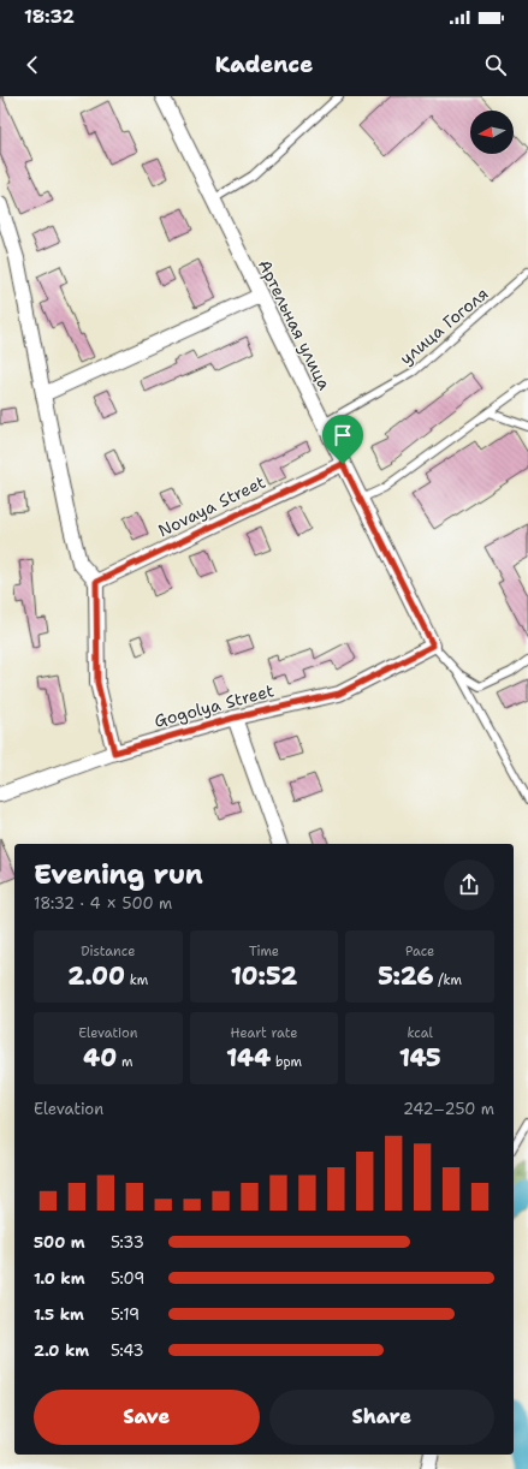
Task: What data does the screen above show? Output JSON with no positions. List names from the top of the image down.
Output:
{
  "streets": {
    "street": ["Артельная улица", "Novaya Street", "Gogolya Street"],
    "lane": ["улица Гоголя"]
  },
  "crossings": [
    ["Артельная улица", "улица Гоголя"],
    ["Артельная улица", "Novaya Street"],
    ["Артельная улица", "Gogolya Street"]
  ],
  "north": "left",
  "page": {
    "status": "18:32",
    "header": "Kadence",
    "heading": ["Evening run", "18:32 · 4 × 500 m"],
    "stats": [
      ["Distance", "2.00 km"],
      ["Time", "10:52"],
      ["Pace", "5:26 /km"],
      ["Elevation", "40 m"],
      ["Heart rate", "144 bpm"],
      ["kcal", "145"]
    ],
    "chart": ["Elevation", "242–250 m"],
    "list": [
      {
        "name": "500 m",
        "note": "5:33"
      },
      {
        "name": "1.0 km",
        "note": "5:09"
      },
      {
        "name": "1.5 km",
        "note": "5:19"
      },
      {
        "name": "2.0 km",
        "note": "5:43"
      }
    ],
    "buttons": ["Save", "Share"]
  }
}
